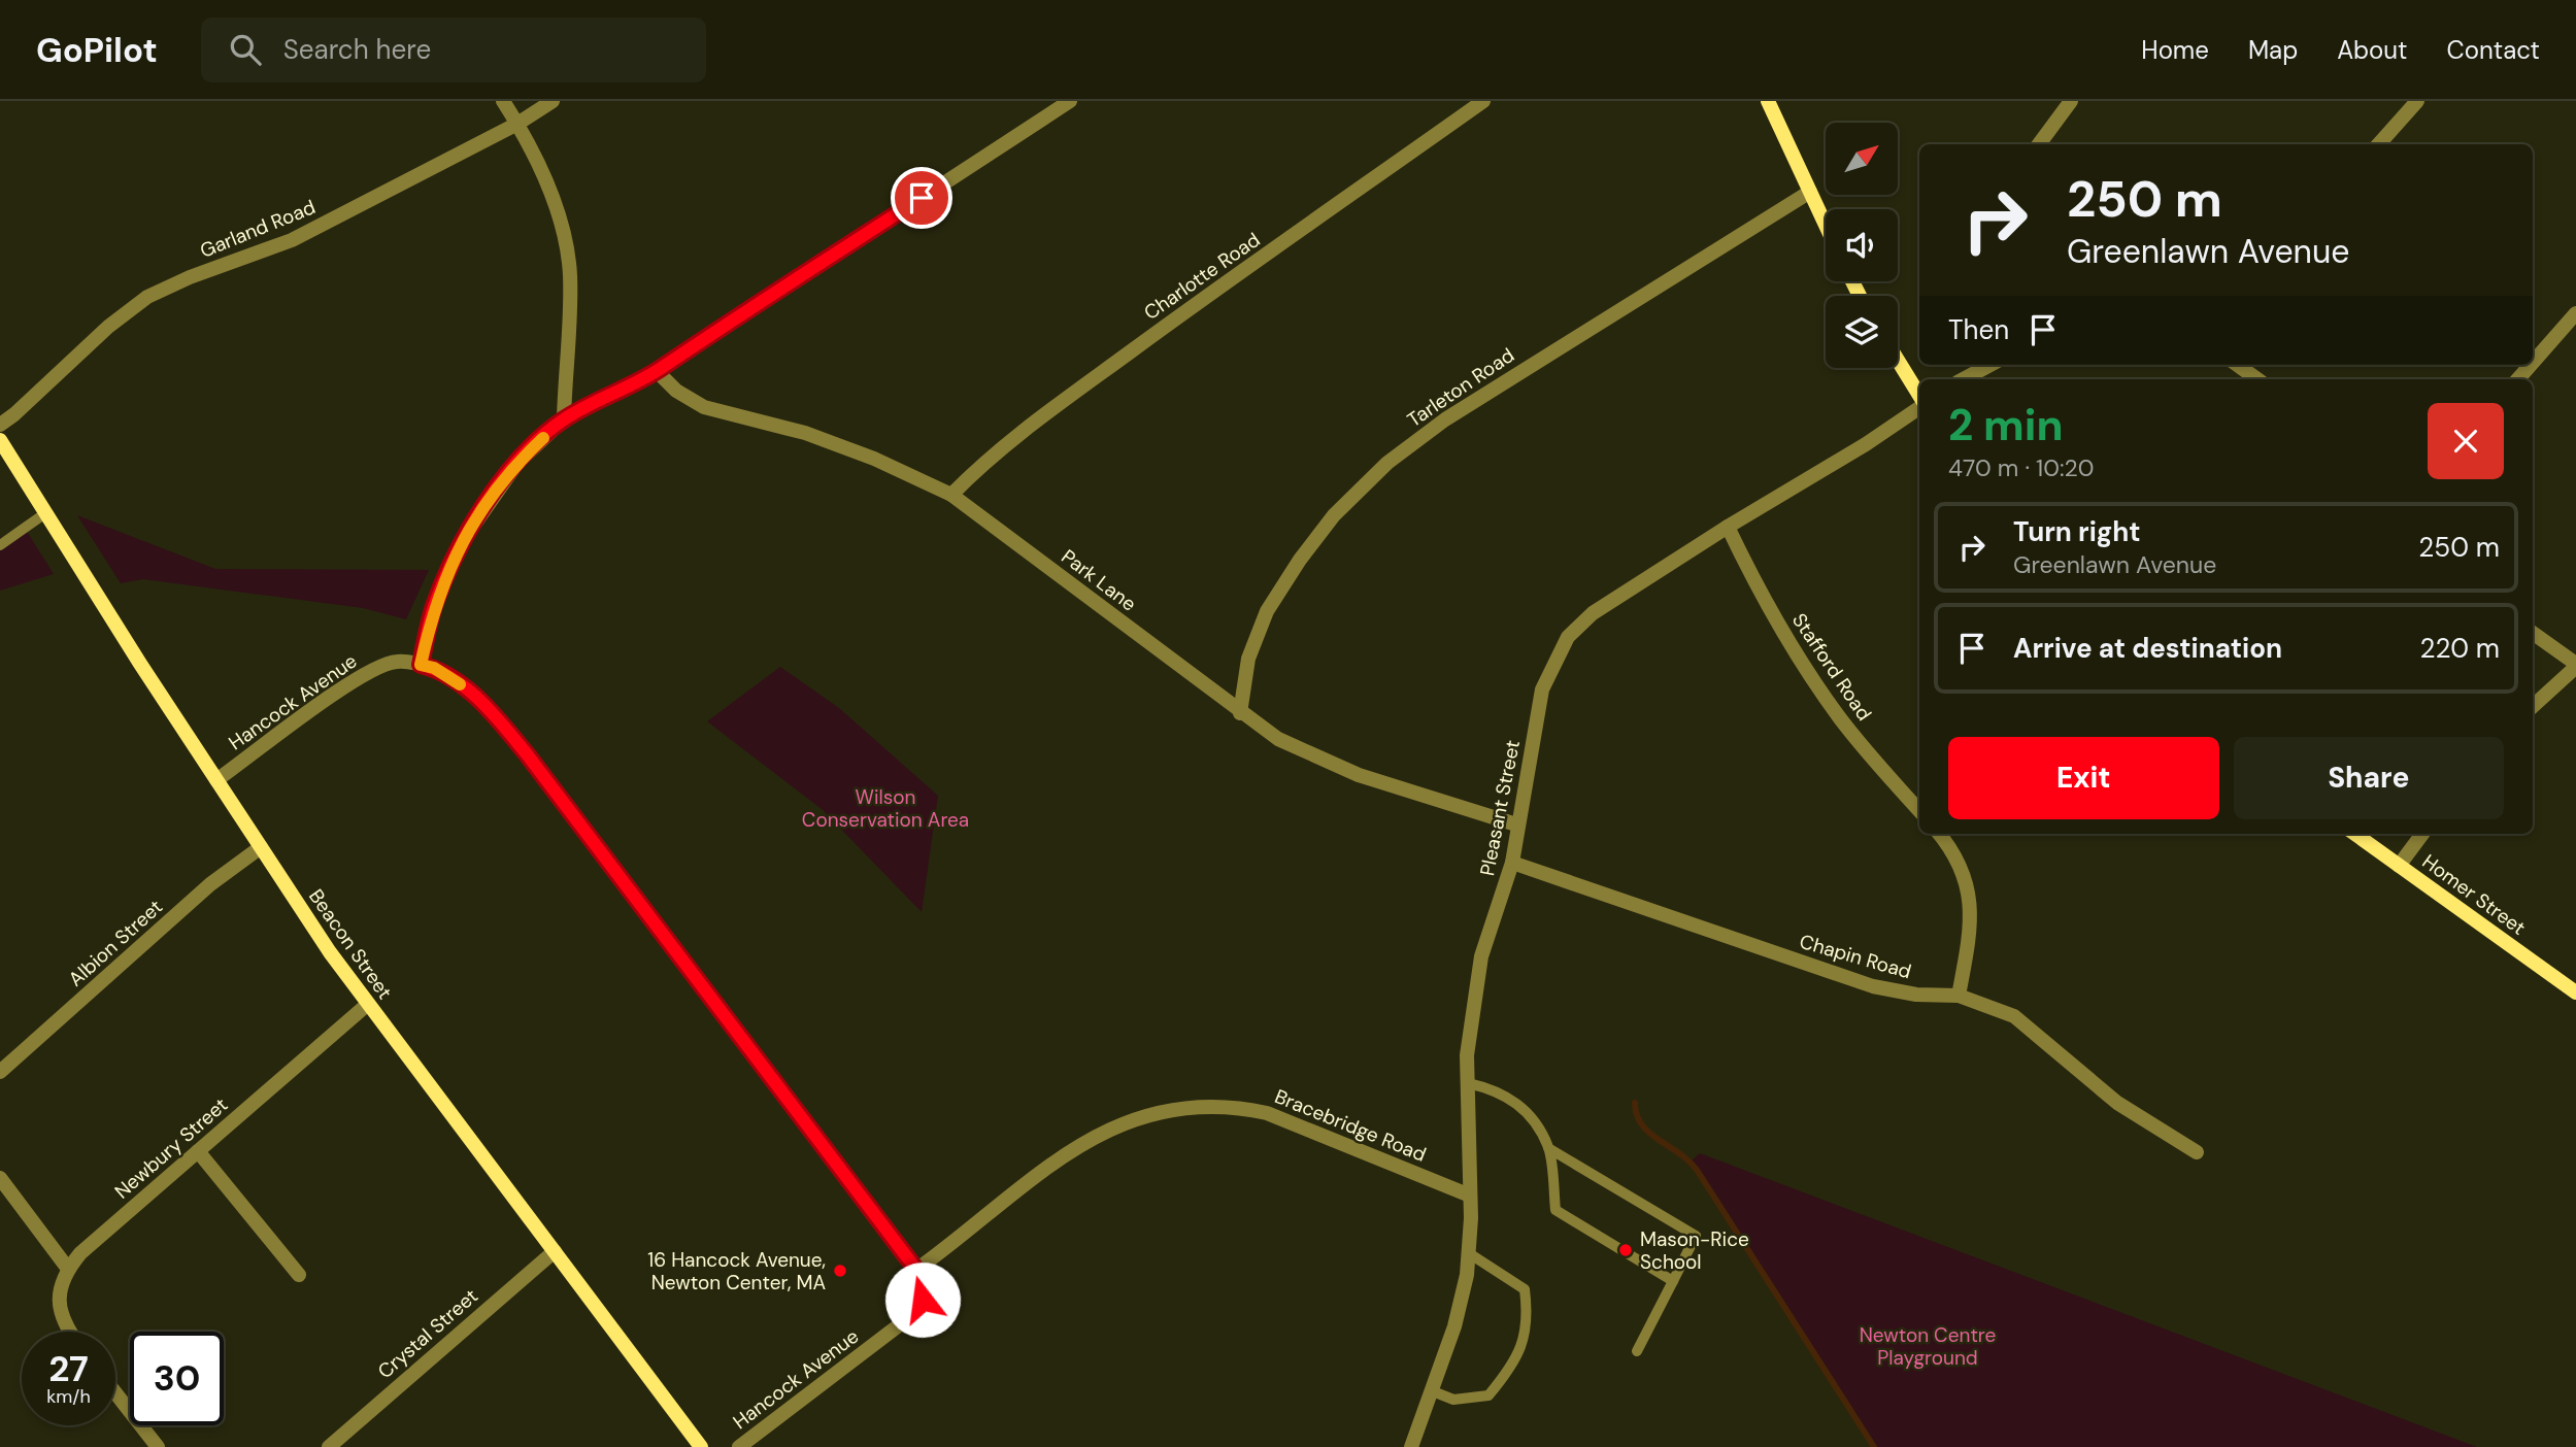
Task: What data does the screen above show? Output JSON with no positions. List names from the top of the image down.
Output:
{
  "streets": {
    "main road": ["Homer Street", "Beacon Street"],
    "street": [
      "Garland Road",
      "Charlotte Road",
      "Tarleton Road",
      "Park Lane",
      "Stafford Road",
      "Hancock Avenue",
      "Pleasant Street",
      "Albion Street",
      "Chapin Road",
      "Bracebridge Road",
      "Newbury Street",
      "Crystal Street"
    ]
  },
  "crossings": [
    ["Charlotte Road", "Park Lane"],
    ["Tarleton Road", "Park Lane"],
    ["Park Lane", "Pleasant Street"],
    ["Stafford Road", "Pleasant Street"],
    ["Hancock Avenue", "Beacon Street"],
    ["Hancock Avenue", "Bracebridge Road"],
    ["Pleasant Street", "Chapin Road"],
    ["Pleasant Street", "Bracebridge Road"],
    ["Albion Street", "Beacon Street"],
    ["Beacon Street", "Newbury Street"],
    ["Beacon Street", "Crystal Street"]
  ],
  "parks": ["Wilson Conservation Area", "Newton Centre Playground"],
  "places": ["Mason-Rice School", "16 Hancock Avenue, Newton Center, MA"],
  "north": "top right",
  "page": {
    "header": "GoPilot",
    "search": "Search here",
    "nav": [
      "Home",
      "Map",
      "About",
      "Contact"
    ],
    "turn": ["250 m", "Greenlawn Avenue"],
    "then": "Then",
    "heading": ["2 min", "470 m · 10:20"],
    "list": [
      {
        "name": "Turn right",
        "note": "Greenlawn Avenue",
        "value": "250 m"
      },
      {
        "name": "Arrive at destination",
        "value": "220 m"
      }
    ],
    "buttons": ["Exit", "Share"],
    "speed": "27 km/h",
    "limit": "30"
  }
}
